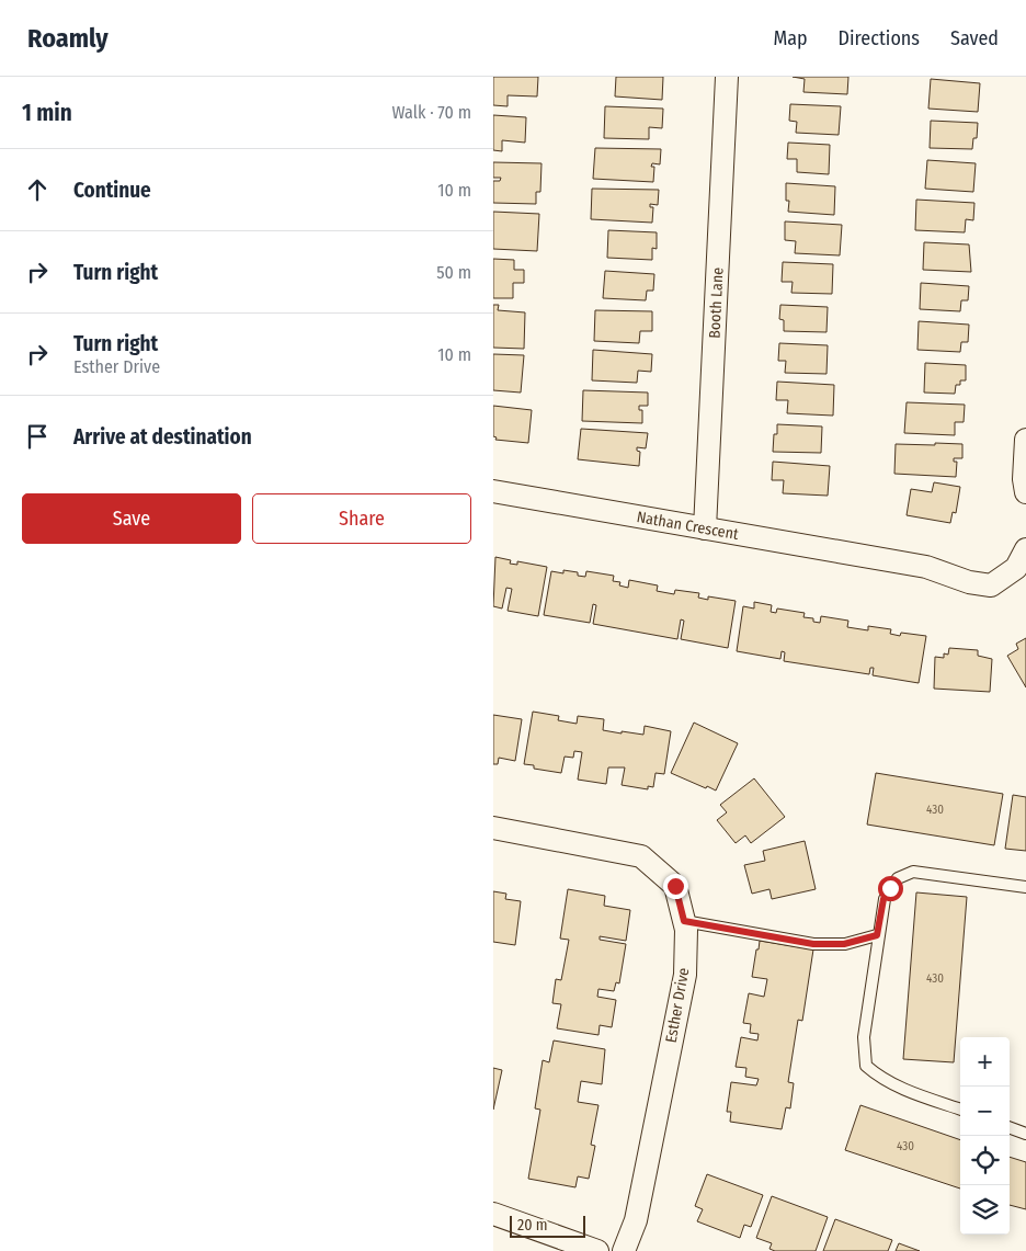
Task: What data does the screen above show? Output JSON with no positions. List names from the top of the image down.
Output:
{
  "streets": {
    "street": ["Booth Lane", "Nathan Crescent", "Esther Drive"]
  },
  "crossings": [
    ["Booth Lane", "Nathan Crescent"]
  ],
  "house_numbers": ["430", "430", "430"],
  "scale_bar": "20 m",
  "page": {
    "header": "Roamly",
    "nav": ["Map", "Directions", "Saved"],
    "heading": ["1 min", "Walk · 70 m"],
    "list": [
      ["Continue", "10 m"],
      ["Turn right", "50 m"],
      ["Turn right", "Esther Drive", "10 m"],
      "Arrive at destination"
    ],
    "buttons": ["Save", "Share"],
    "map_buttons": ["+", "−"],
    "scale": "20 m"
  }
}
